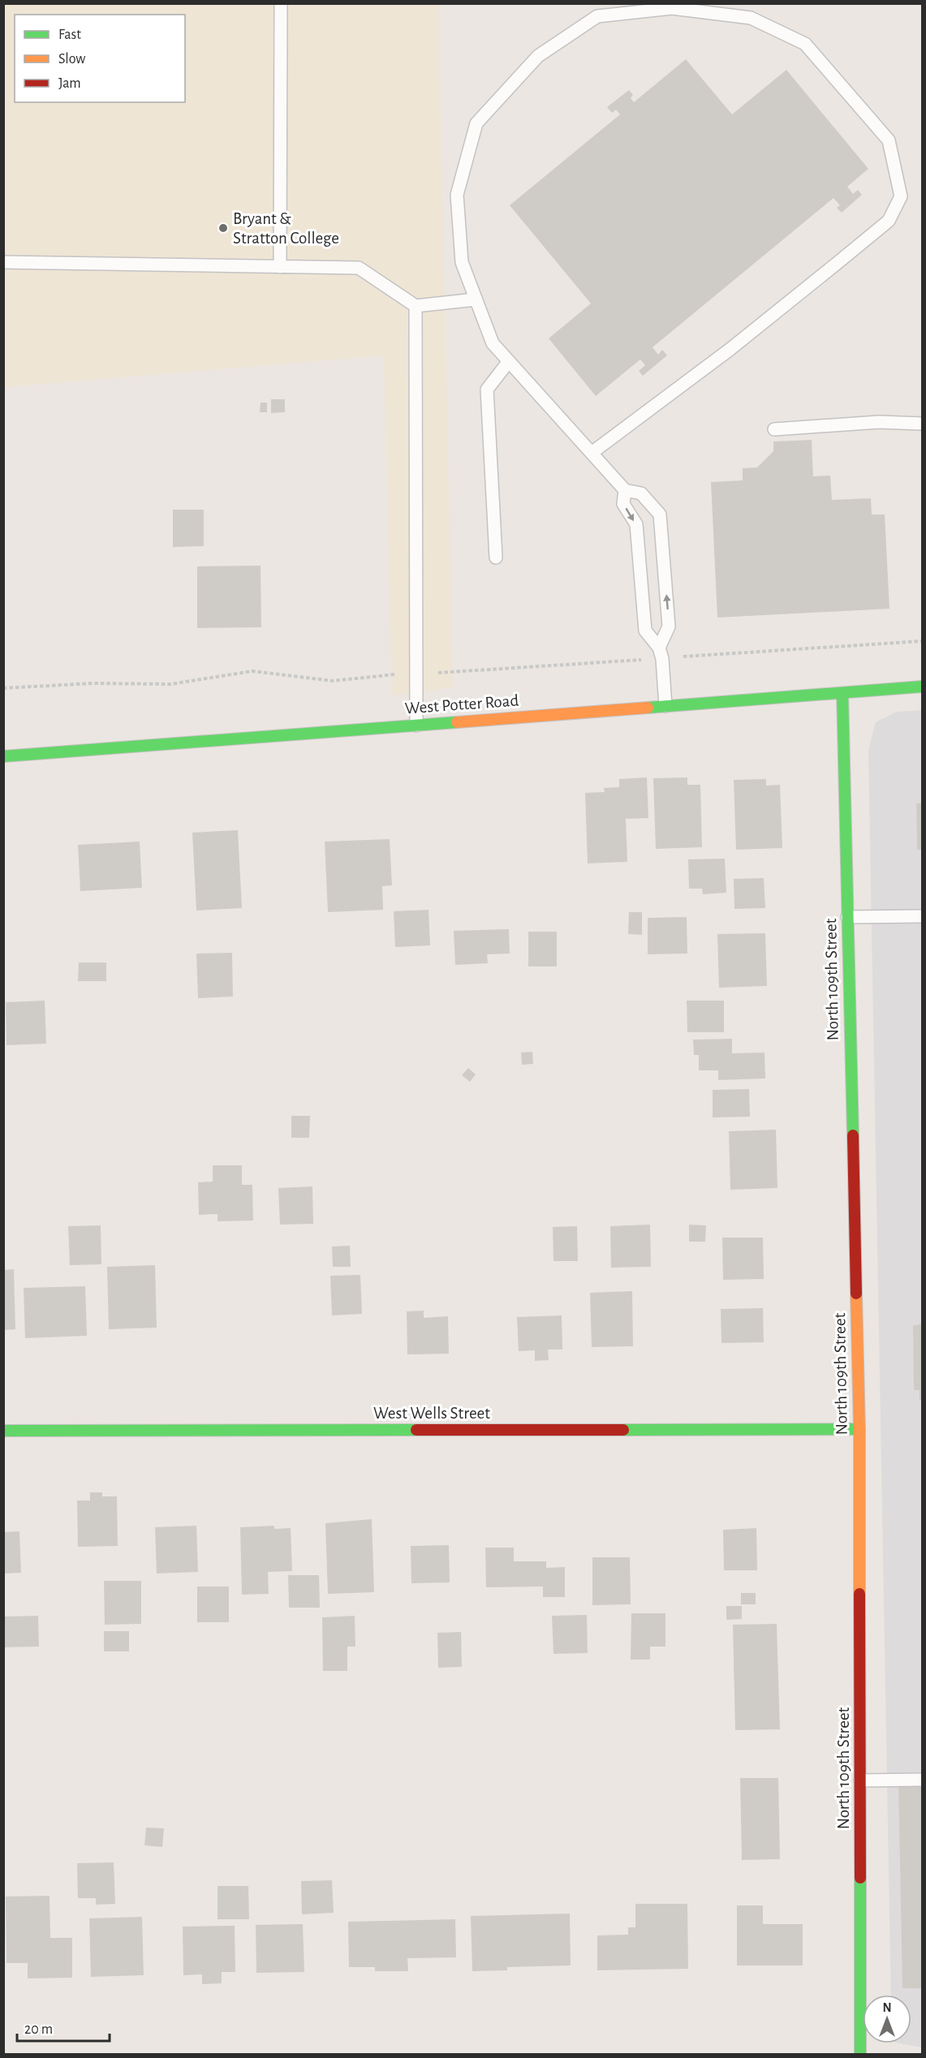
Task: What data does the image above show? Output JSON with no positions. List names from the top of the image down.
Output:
{
  "streets": {
    "street": ["West Potter Road", "North 109th Street", "West Wells Street"]
  },
  "crossings": [
    ["West Potter Road", "North 109th Street"],
    ["North 109th Street", "West Wells Street"]
  ],
  "places": ["Bryant & Stratton College"],
  "legend": ["Fast", "Slow", "Jam"],
  "scale_bar": "20 m",
  "north": "top"
}
